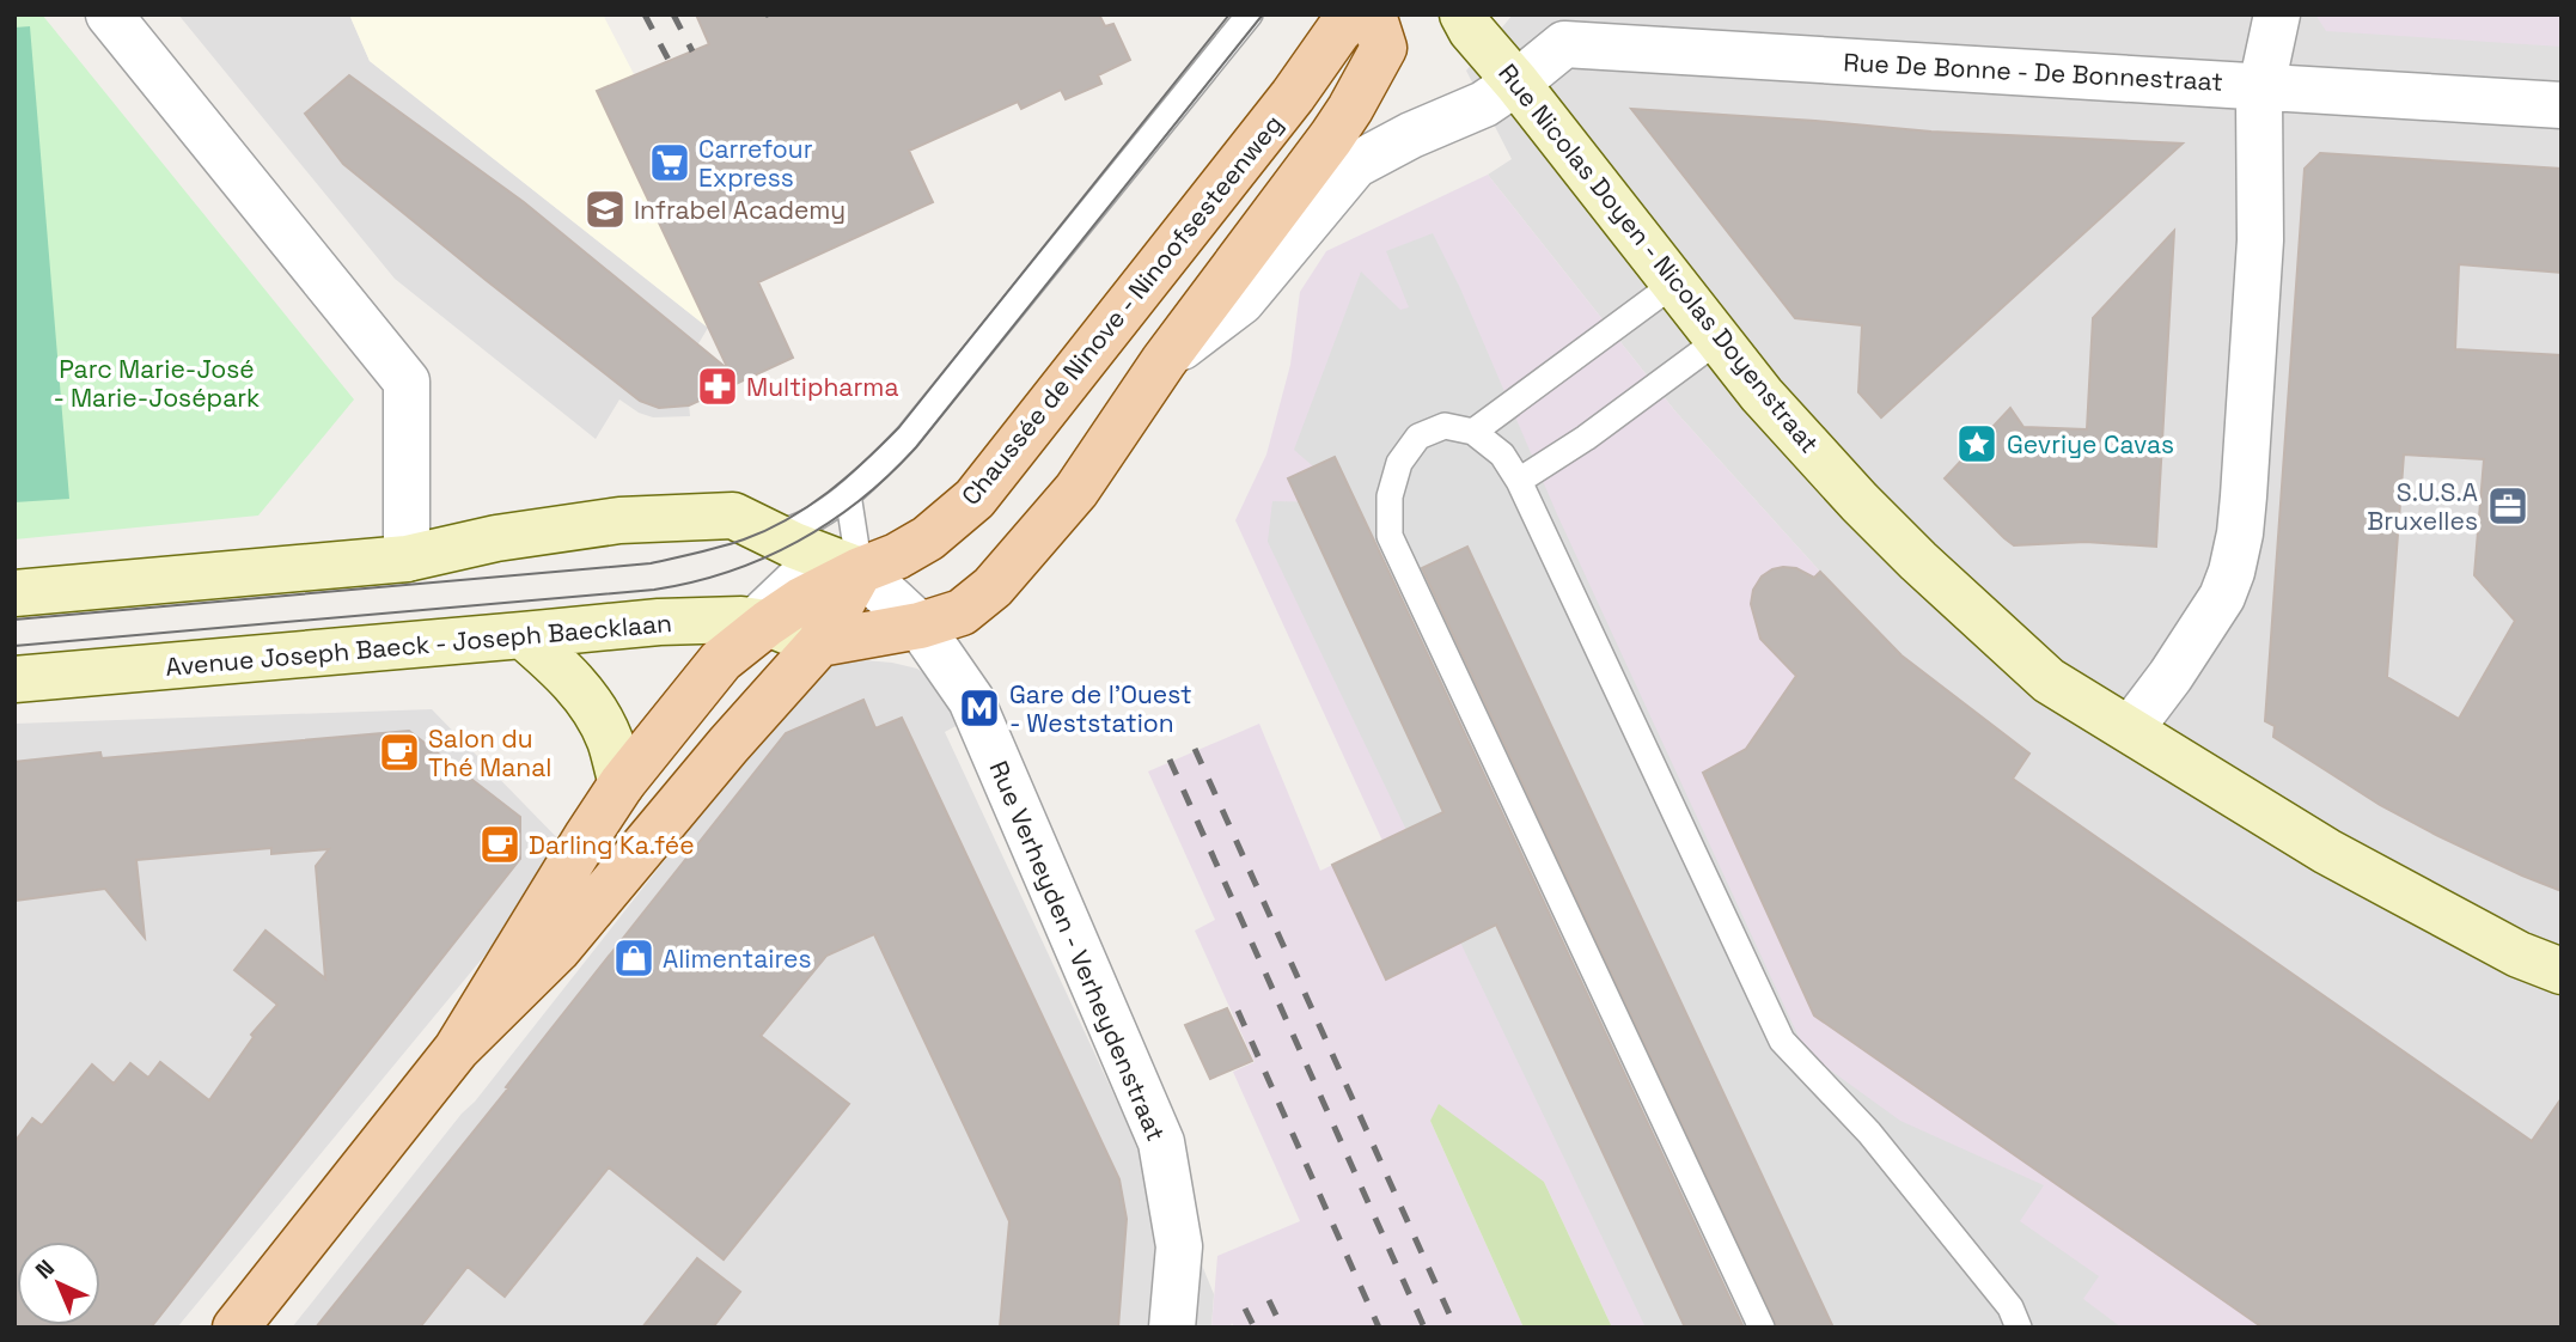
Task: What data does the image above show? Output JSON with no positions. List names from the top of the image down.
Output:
{
  "streets": {
    "main road": ["Chaussée de Ninove - Ninoofsesteenweg"],
    "street": [
      "Rue De Bonne - De Bonnestraat",
      "Rue Nicolas Doyen - Nicolas Doyenstraat",
      "Avenue Joseph Baeck - Joseph Baecklaan",
      "Rue Verheyden - Verheydenstraat"
    ]
  },
  "crossings": [
    ["Rue De Bonne - De Bonnestraat", "Rue Nicolas Doyen - Nicolas Doyenstraat"],
    ["Chaussée de Ninove - Ninoofsesteenweg", "Avenue Joseph Baeck - Joseph Baecklaan"],
    ["Chaussée de Ninove - Ninoofsesteenweg", "Rue Verheyden - Verheydenstraat"]
  ],
  "parks": ["Parc Marie-José - Marie-Josépark"],
  "places": {
    "supermarket": ["Carrefour Express"],
    "school or university": ["Infrabel Academy"],
    "pharmacy": ["Multipharma"],
    "place": ["Gevriye Cavas"],
    "office": ["S.U.S.A Bruxelles"],
    "metro station": ["Gare de l'Ouest - Weststation"],
    "cafe": ["Salon du Thé Manal", "Darling Ka.fée"],
    "shop": ["Alimentaires"]
  },
  "north": "top left"
}
